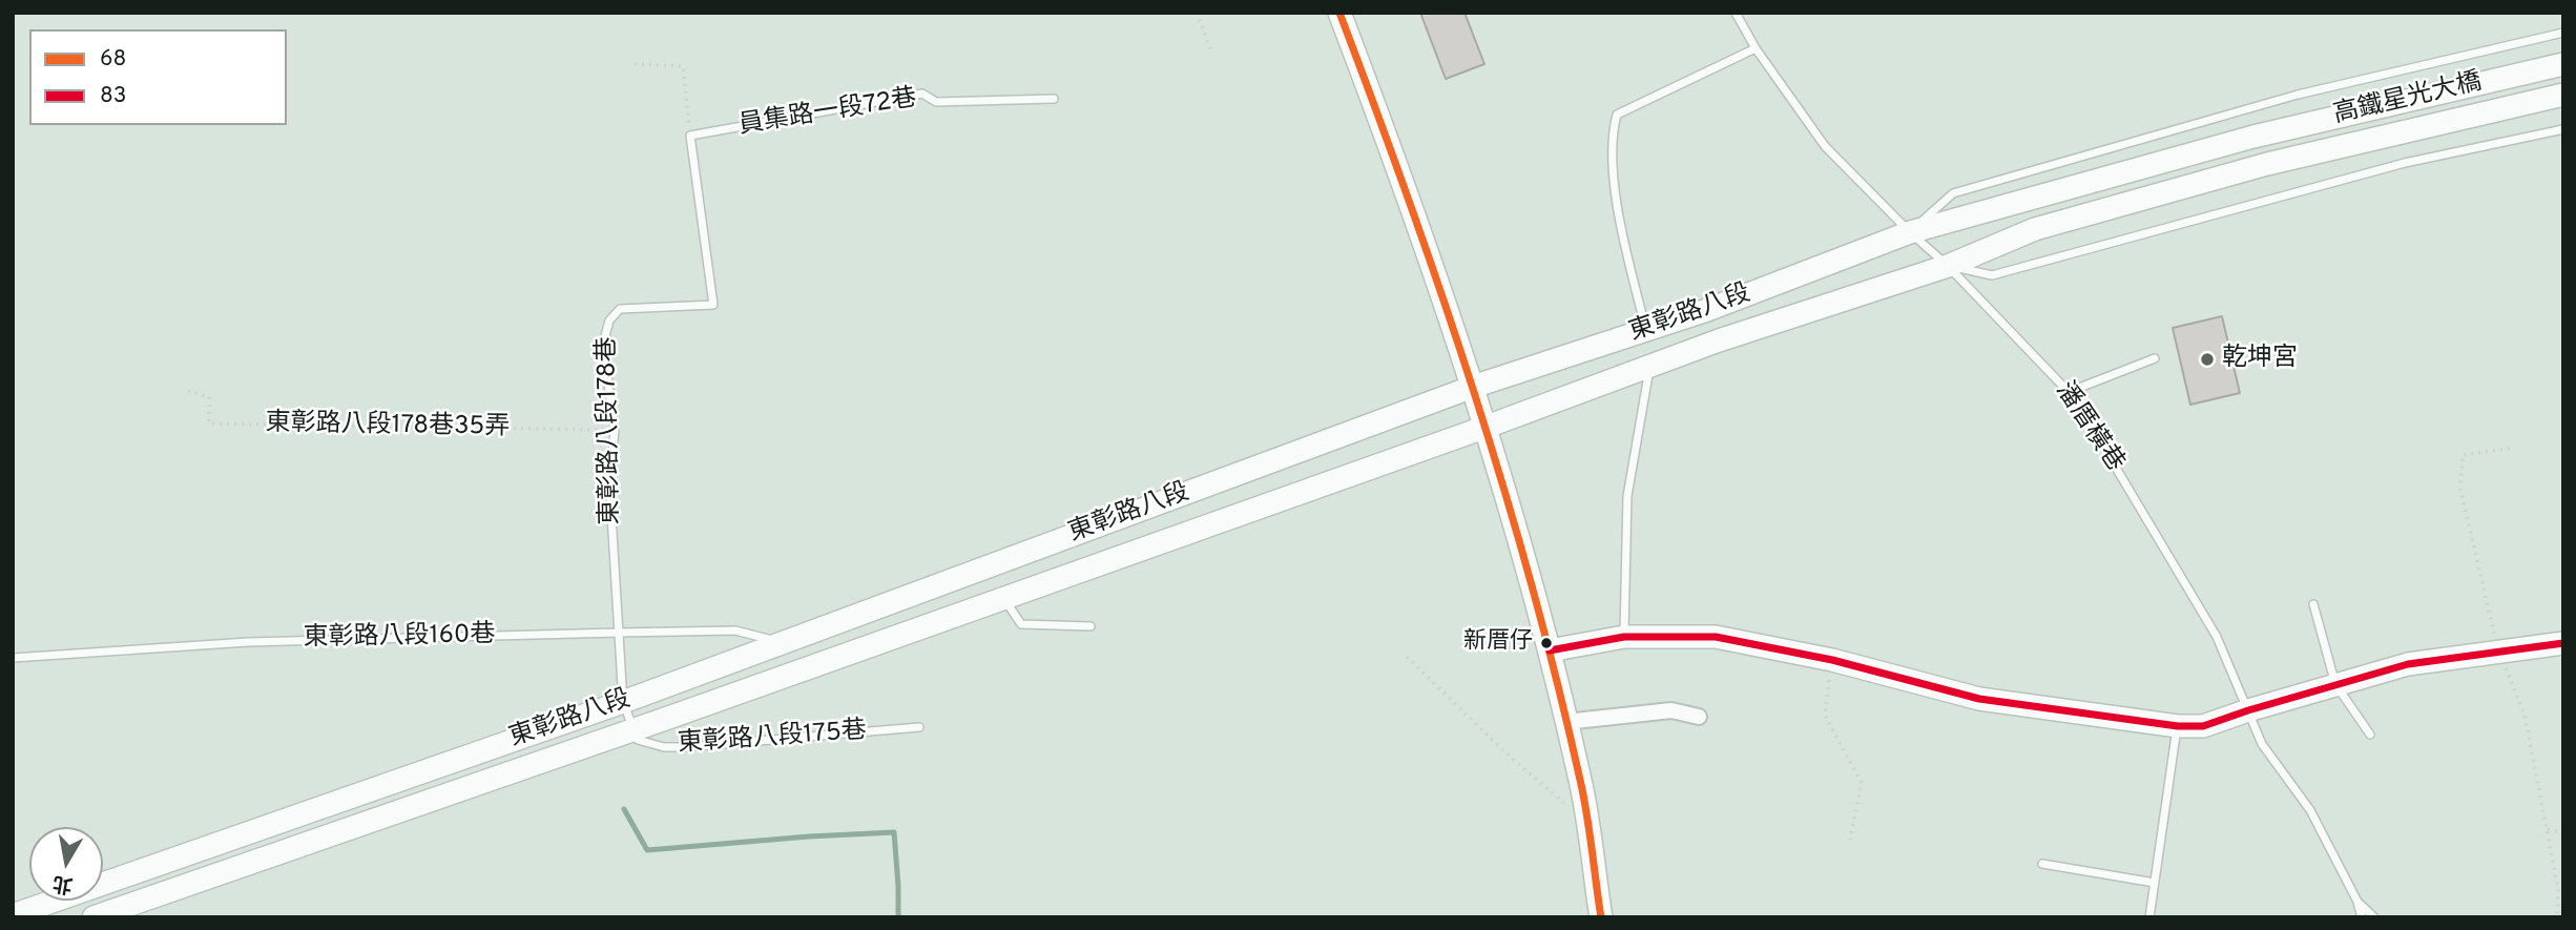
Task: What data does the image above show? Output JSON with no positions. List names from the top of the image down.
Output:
{
  "streets": {
    "street": ["高鐵星光大橋", "東彰路八段"],
    "lane": [
      "員集路一段72巷",
      "潘厝橫巷",
      "東彰路八段178巷",
      "東彰路八段160巷",
      "東彰路八段175巷"
    ],
    "path": ["東彰路八段178巷35弄"]
  },
  "crossings": [
    ["高鐵星光大橋", "東彰路八段"],
    ["員集路一段72巷", "東彰路八段178巷"],
    ["東彰路八段", "潘厝橫巷"],
    ["東彰路八段", "東彰路八段178巷"],
    ["東彰路八段", "東彰路八段160巷"],
    ["東彰路八段", "東彰路八段175巷"],
    ["東彰路八段178巷35弄", "東彰路八段178巷"],
    ["東彰路八段178巷", "東彰路八段160巷"],
    ["東彰路八段178巷", "東彰路八段175巷"]
  ],
  "places": ["乾坤宮", "新厝仔"],
  "lines": ["transit line 68", "transit line 83"],
  "legend": ["68", "83"],
  "north": "bottom"
}
